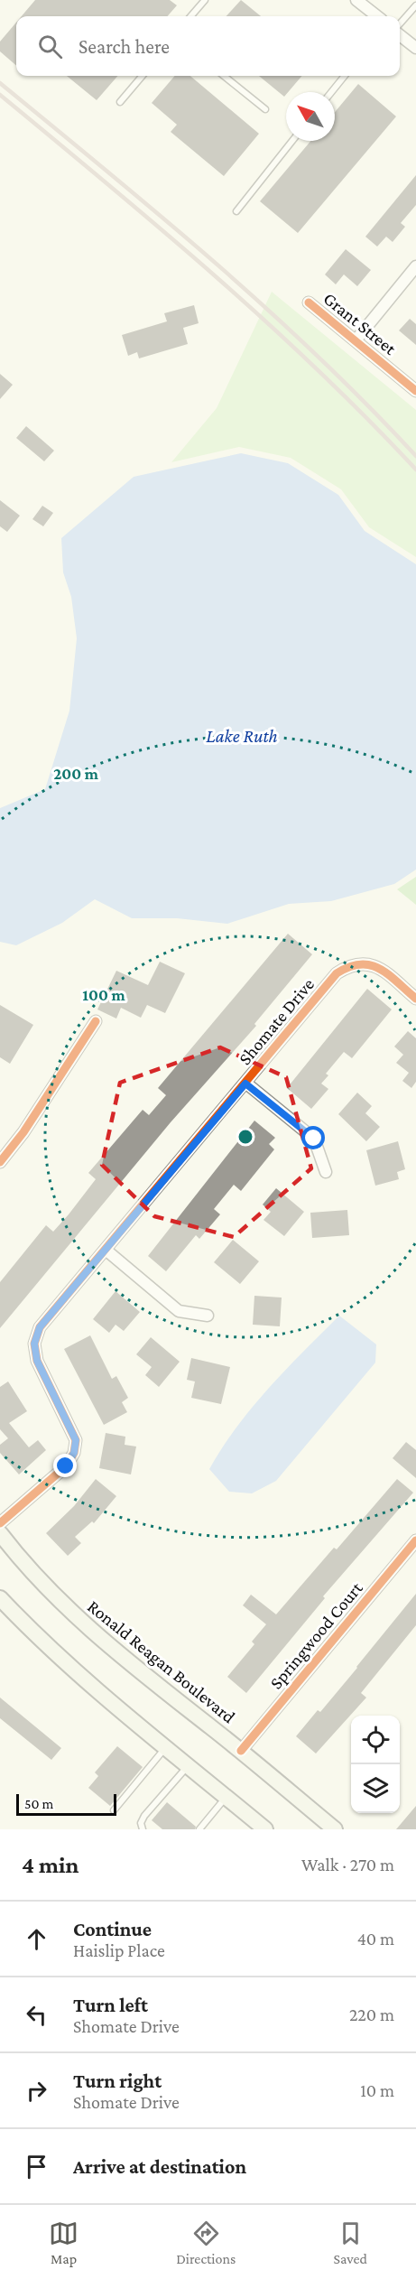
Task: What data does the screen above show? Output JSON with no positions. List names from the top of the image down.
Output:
{
  "streets": {
    "main road": ["Ronald Reagan Boulevard"],
    "street": ["Grant Street", "Shomate Drive", "Springwood Court"]
  },
  "crossings": [
    ["Springwood Court", "Ronald Reagan Boulevard"]
  ],
  "water": ["Lake Ruth"],
  "scale_bar": "50 m",
  "north": "top left",
  "page": {
    "search": "Search here",
    "scale": "50 m",
    "heading": ["4 min", "Walk · 270 m"],
    "list": [
      ["Continue", "Haislip Place", "40 m"],
      ["Turn left", "Shomate Drive", "220 m"],
      ["Turn right", "Shomate Drive", "10 m"],
      "Arrive at destination"
    ],
    "nav": ["Map", "Directions", "Saved"]
  },
  "rings": ["200 m", "100 m"]
}
